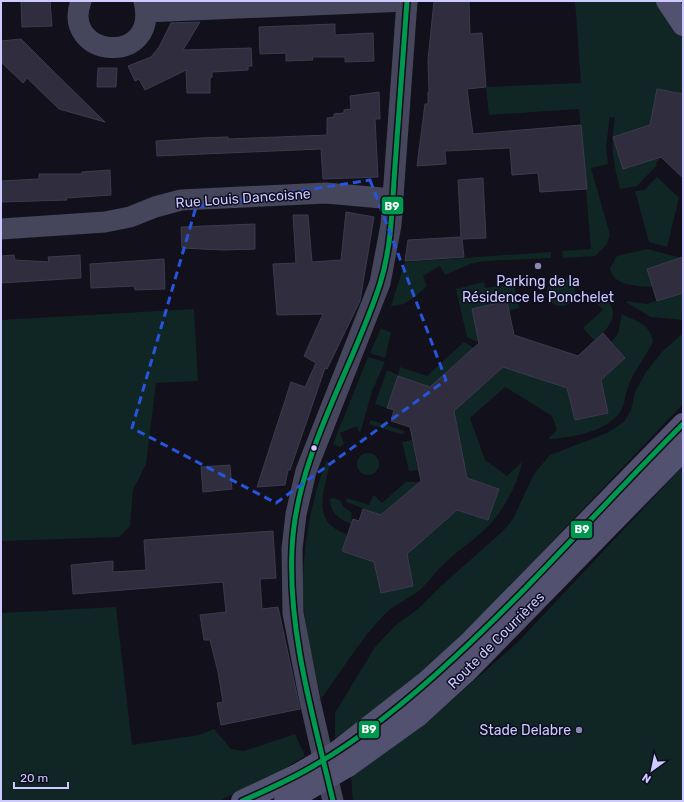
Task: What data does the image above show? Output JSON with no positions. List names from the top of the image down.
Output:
{
  "streets": {
    "main road": ["Route de Courrières"],
    "street": ["Rue Louis Dancoisne"]
  },
  "places": ["Parking de la Résidence le Ponchelet", "Stade Delabre"],
  "lines": ["transit line B9"],
  "scale_bar": "20 m",
  "north": "bottom left"
}
